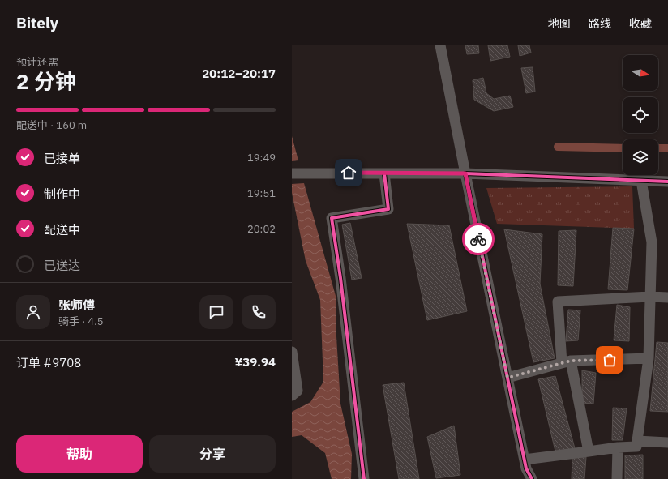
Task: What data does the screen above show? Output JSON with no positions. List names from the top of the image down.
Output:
{
  "north": "right",
  "page": {
    "header": "Bitely",
    "nav": ["地图", "路线", "收藏"],
    "heading": ["2 分钟", "预计还需", "20:12–20:17"],
    "panel": [
      "张师傅",
      "骑手 · 4.5",
      "订单 #9708",
      "¥39.94"
    ],
    "bar": "配送中 · 160 m",
    "list": [
      ["已接单", "19:49"],
      ["制作中", "19:51"],
      ["配送中", "20:02"],
      "已送达"
    ],
    "buttons": ["帮助", "分享"]
  }
}
